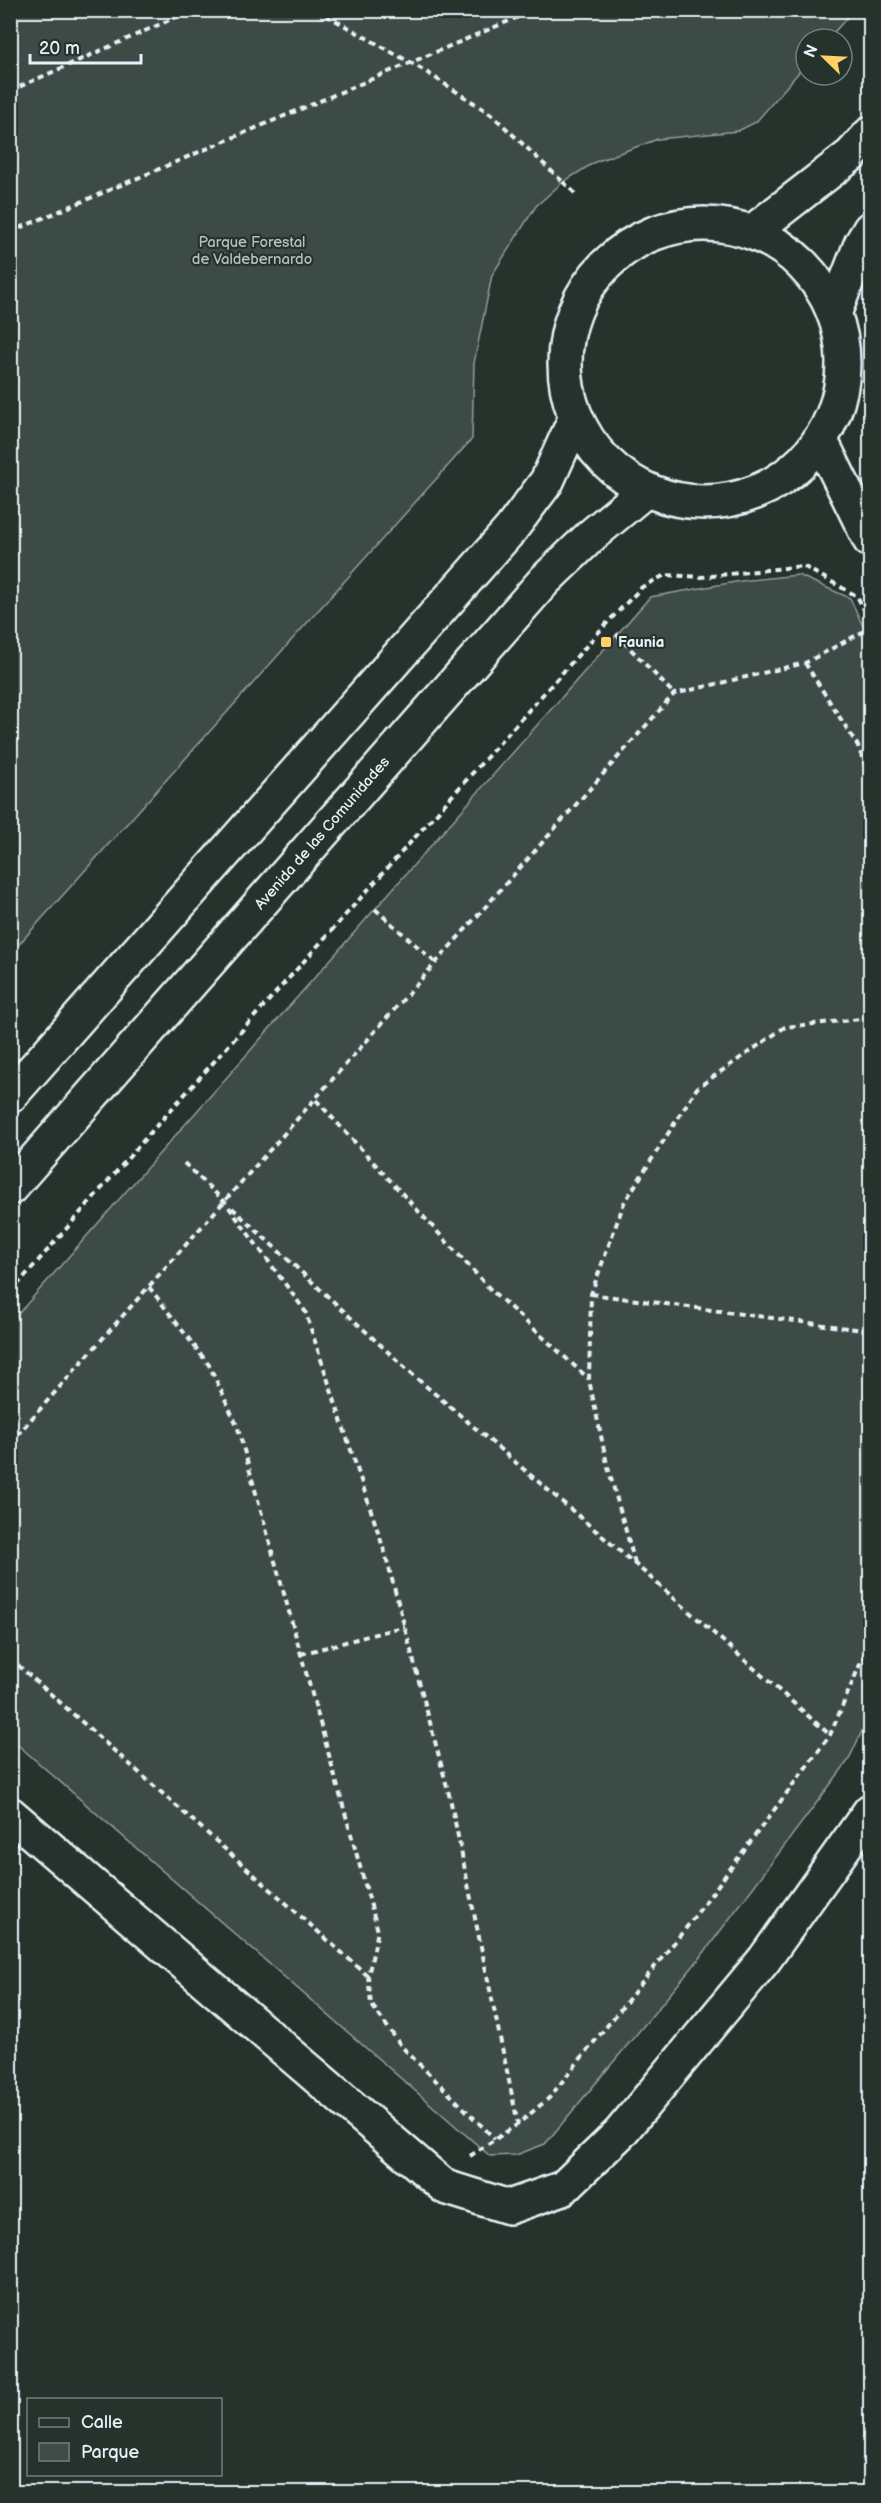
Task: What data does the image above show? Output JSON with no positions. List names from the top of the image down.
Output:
{
  "streets": {
    "street": ["Avenida de las Comunidades"]
  },
  "parks": ["Parque Forestal de Valdebernardo"],
  "places": {
    "transit": ["Faunia"]
  },
  "legend": ["Calle", "Parque"],
  "scale_bar": "20 m",
  "north": "top left"
}
